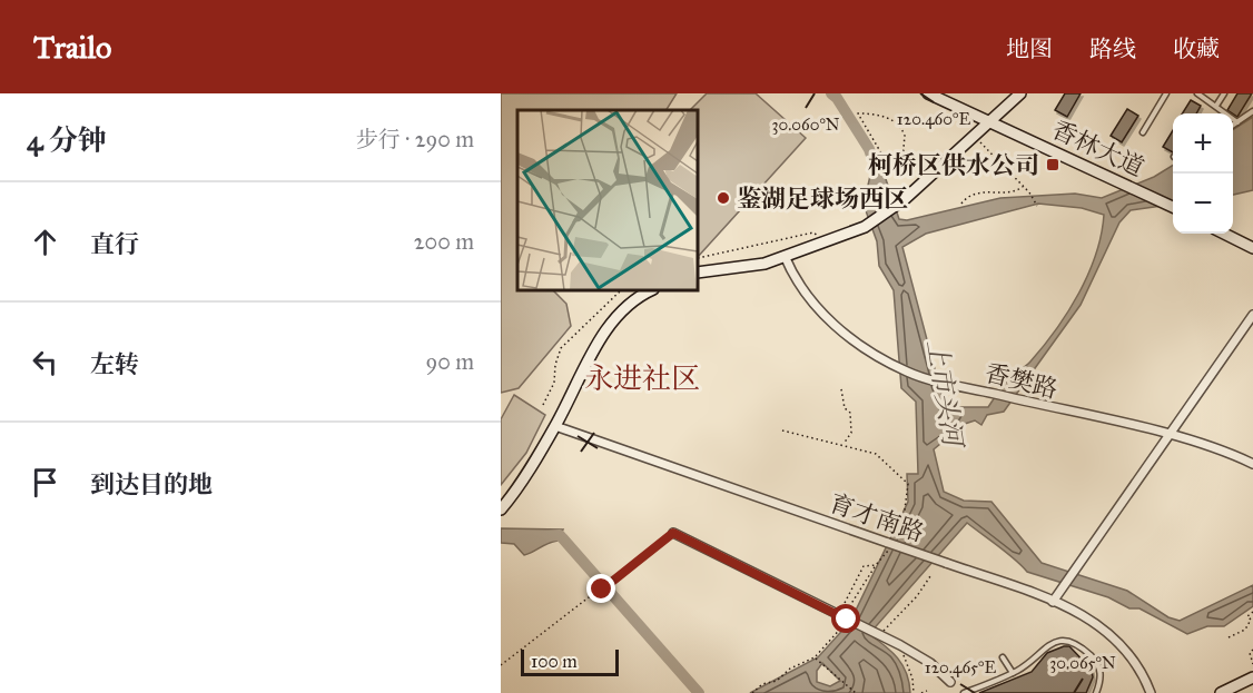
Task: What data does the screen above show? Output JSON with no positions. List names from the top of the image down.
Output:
{
  "streets": {
    "street": ["香林大道", "香樊路", "育才南路"]
  },
  "districts": ["永进社区"],
  "water": ["上市头河"],
  "places": {
    "transit": ["柯桥区供水公司"],
    "other": ["鉴湖足球场西区"]
  },
  "scale_bar": "100 m",
  "page": {
    "header": "Trailo",
    "nav": ["地图", "路线", "收藏"],
    "heading": ["4 分钟", "步行 · 290 m"],
    "map_buttons": ["+", "−"],
    "list": [
      ["直行", "200 m"],
      ["左转", "90 m"],
      "到达目的地"
    ],
    "scale": "100 m"
  },
  "coordinates": [
    "120.460°E",
    "30.060°N",
    "30.065°N",
    "120.465°E"
  ]
}
